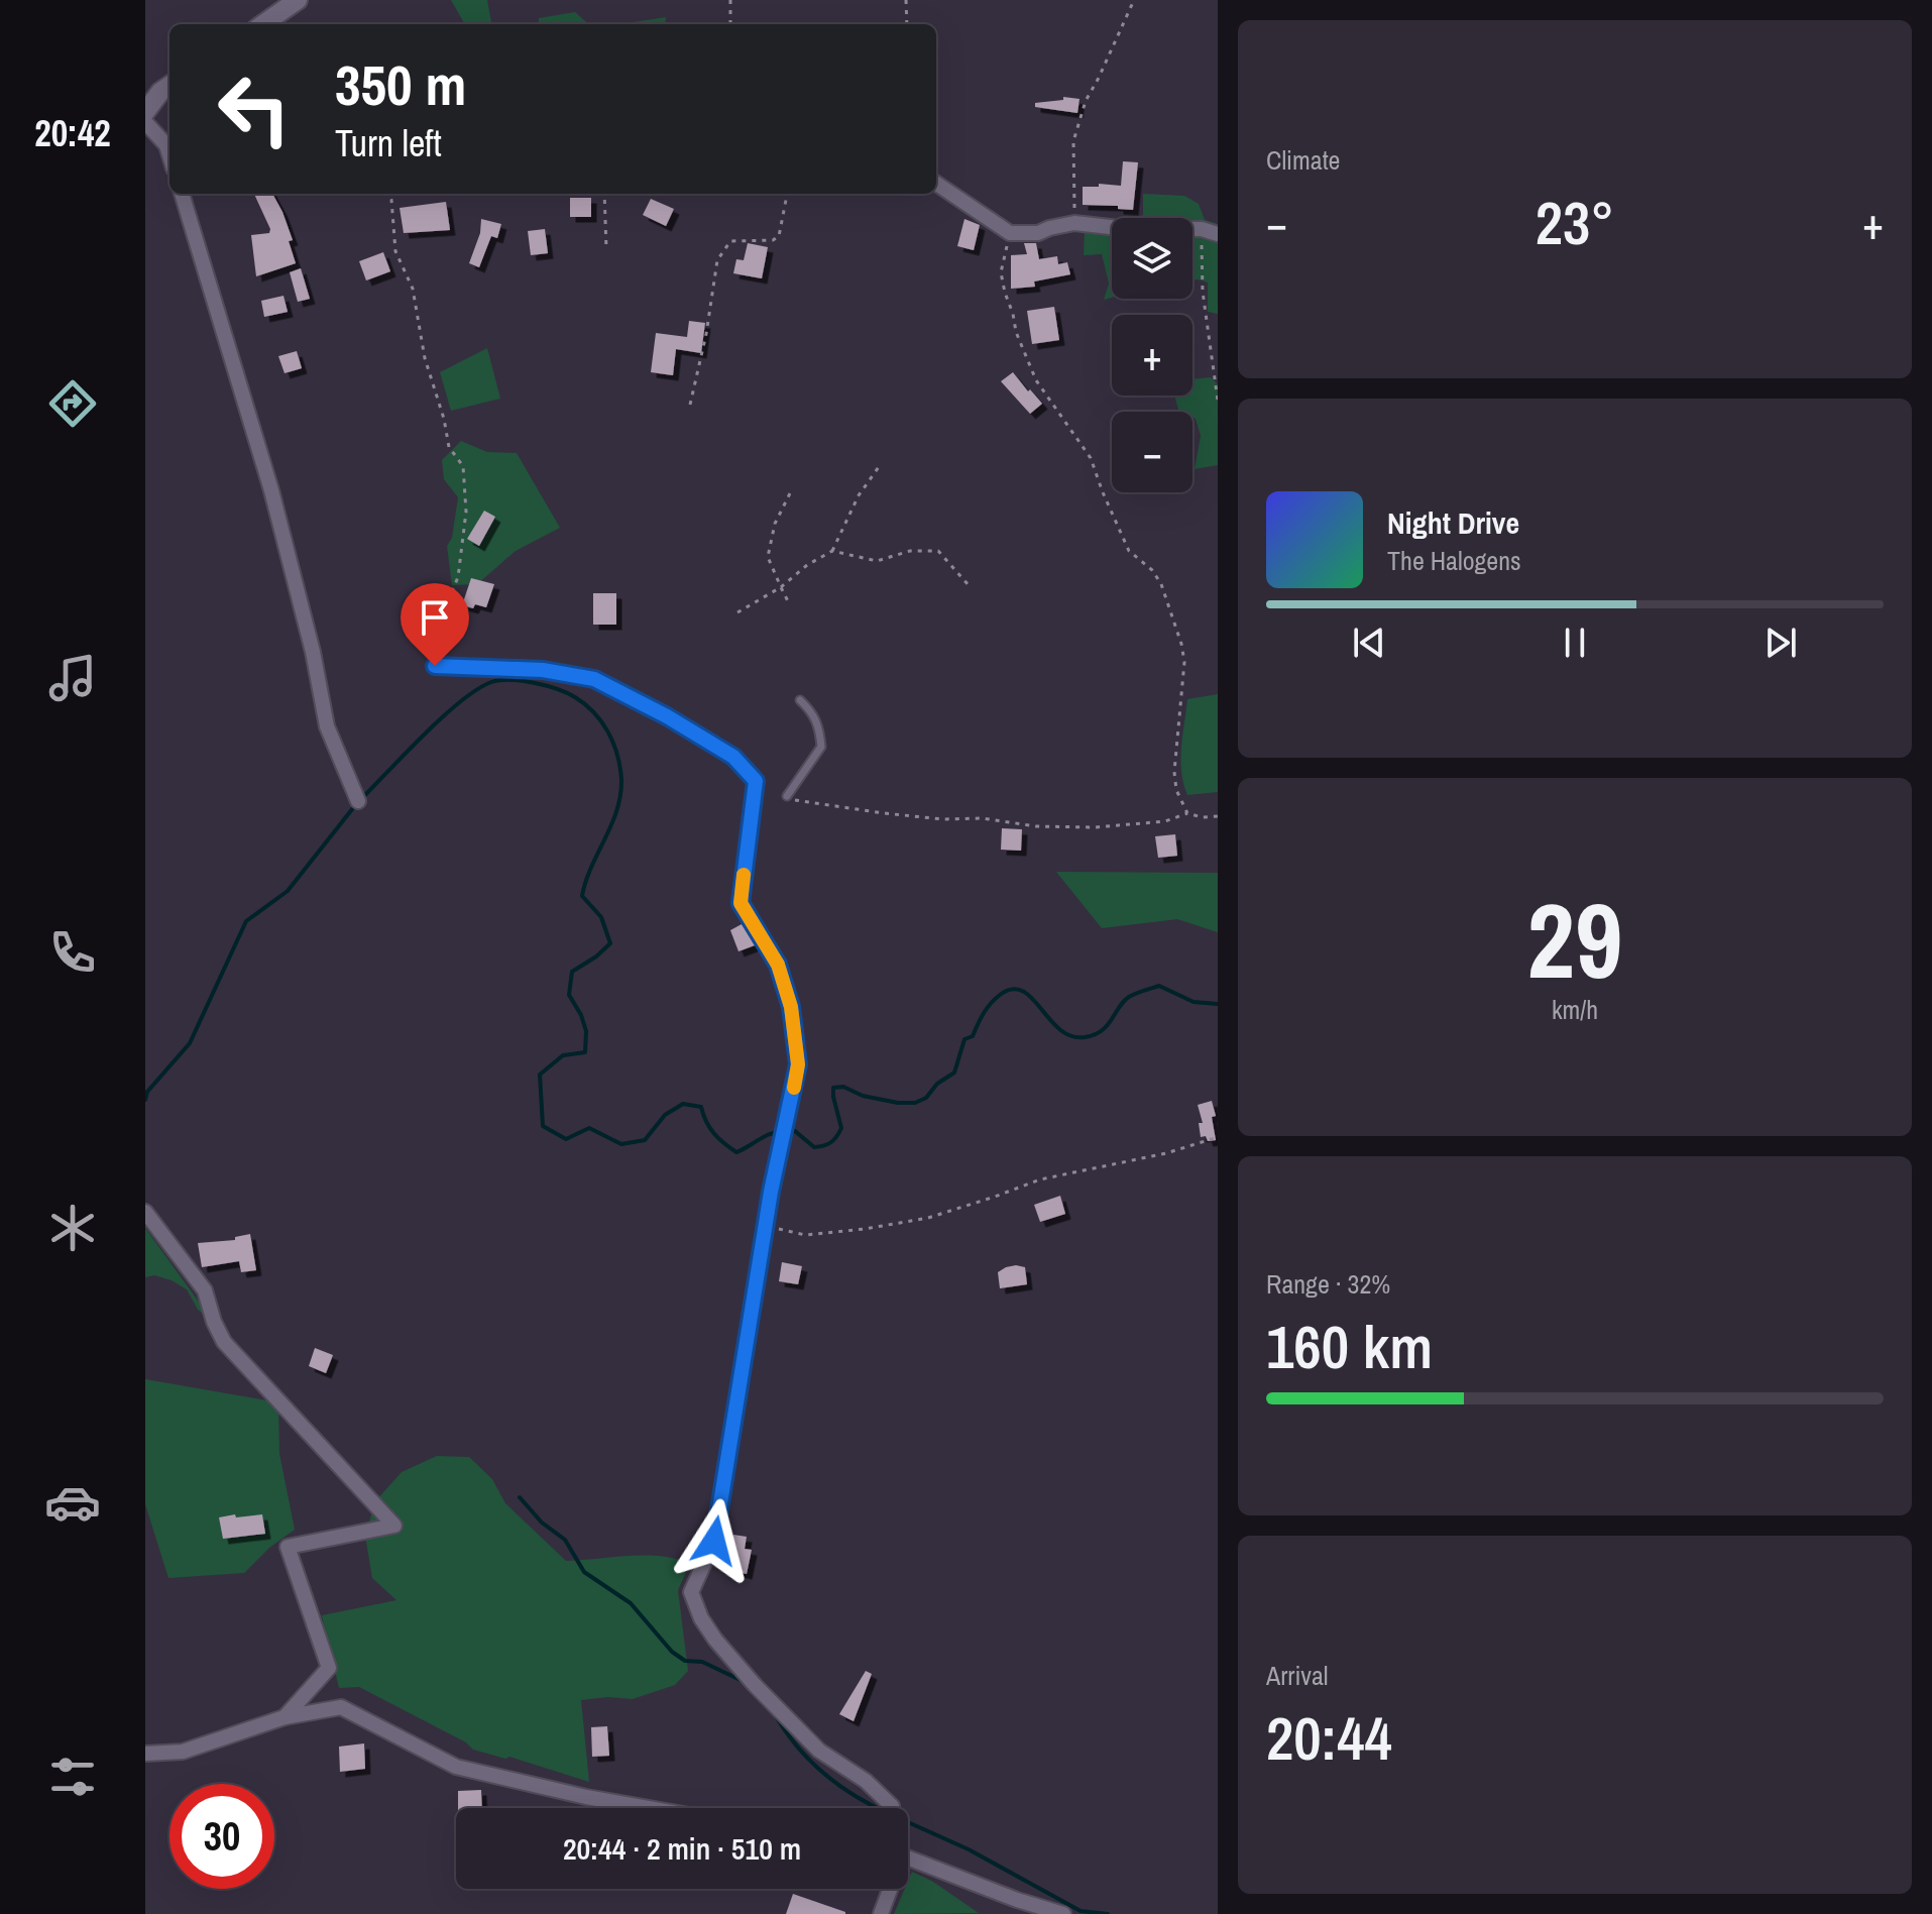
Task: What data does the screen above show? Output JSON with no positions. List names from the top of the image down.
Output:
{
  "page": {
    "tabs": "20:42",
    "tile": [
      "Climate",
      ["29", "km/h"],
      ["Range · 32%", "160 km"],
      ["Arrival", "20:44"]
    ],
    "turn": ["350 m", "Turn left"],
    "heat": ["−", "23°", "+"],
    "map_buttons": ["+", "−"],
    "song": ["Night Drive", "The Halogens"],
    "limit": "30",
    "trip": "20:44 · 2 min · 510 m"
  }
}
